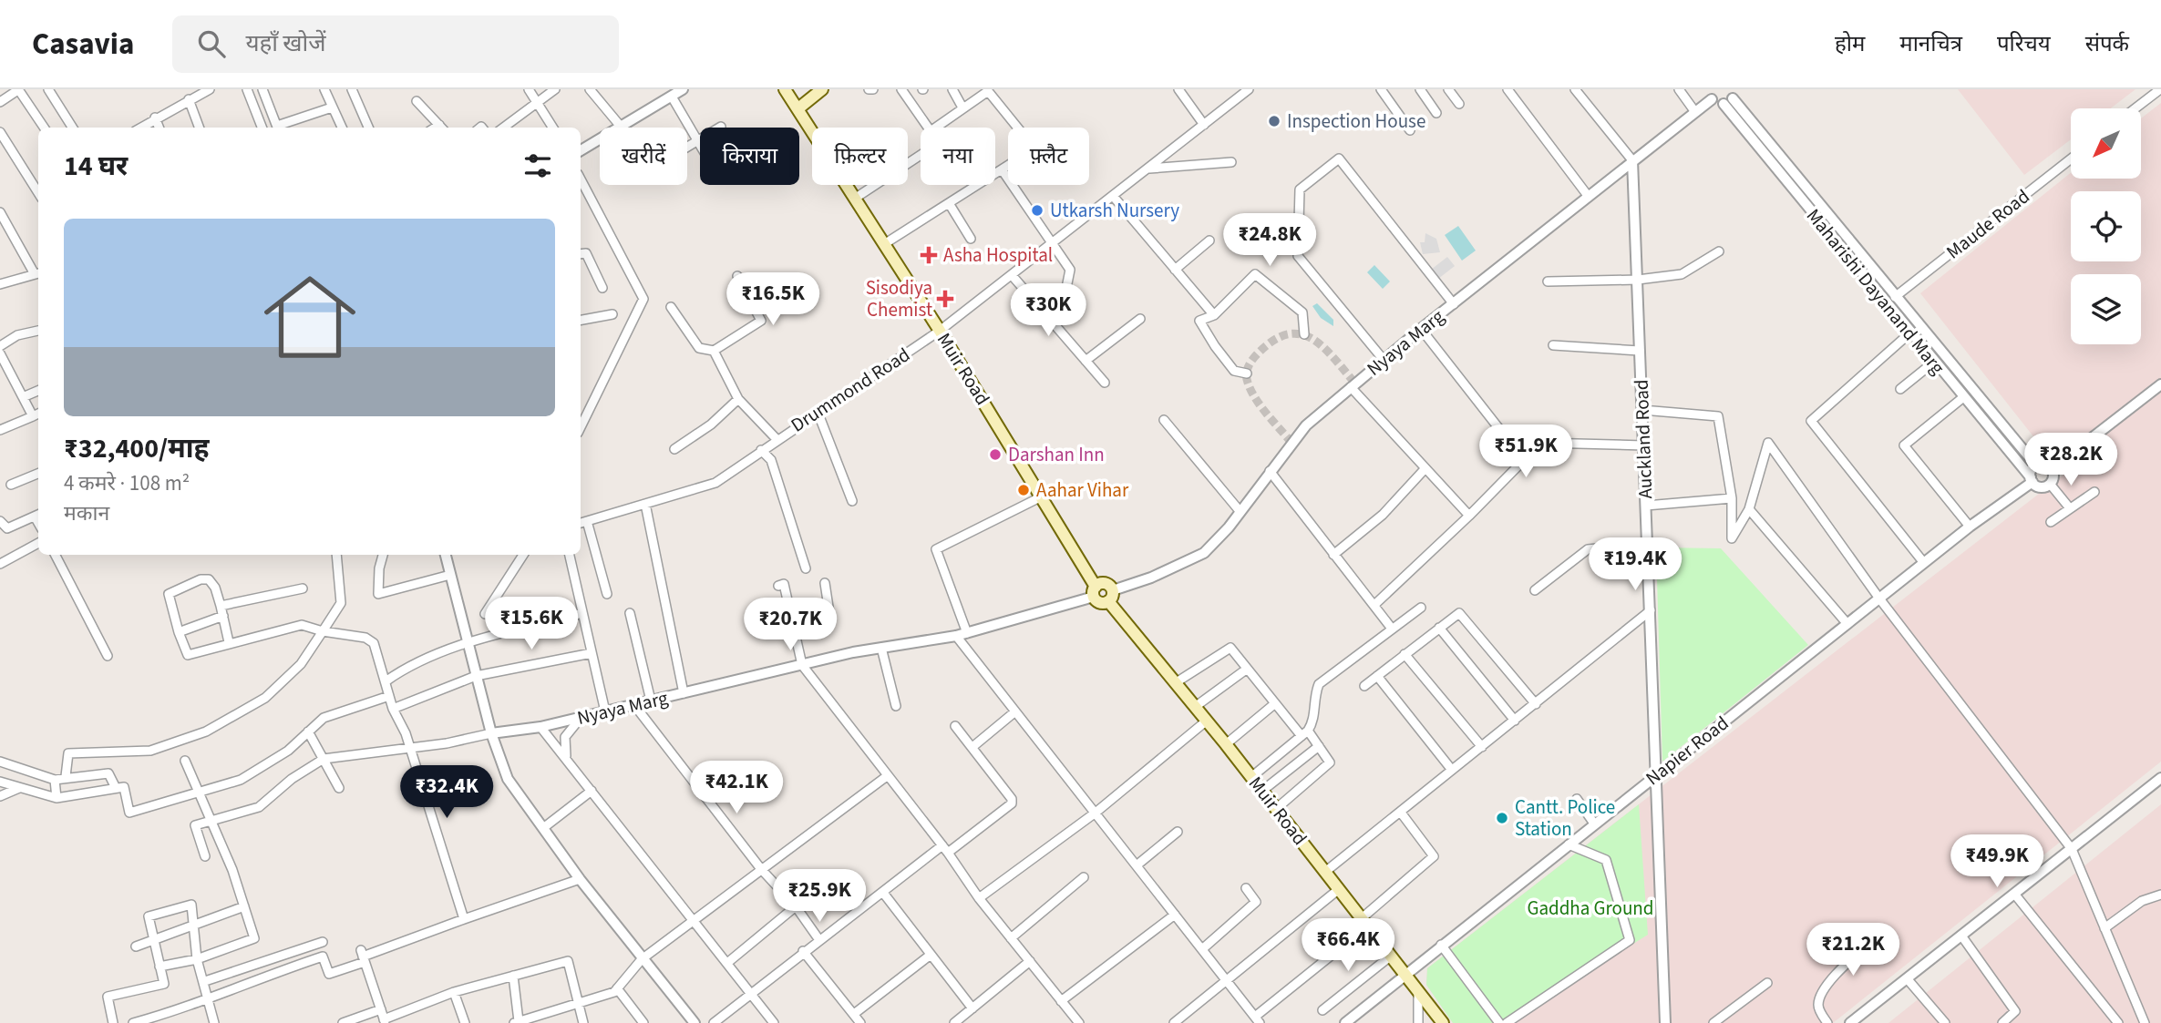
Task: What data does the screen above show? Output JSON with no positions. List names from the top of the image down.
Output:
{
  "streets": {
    "main road": ["Muir Road"],
    "street": [
      "Maude Road",
      "Maharishi Dayanand Marg",
      "Nyaya Marg",
      "Drummond Road",
      "Auckland Road",
      "Napier Road"
    ]
  },
  "crossings": [
    ["Maude Road", "Maharishi Dayanand Marg"],
    ["Maharishi Dayanand Marg", "Napier Road"],
    ["Nyaya Marg", "Muir Road"],
    ["Nyaya Marg", "Auckland Road"],
    ["Muir Road", "Drummond Road"],
    ["Muir Road", "Napier Road"],
    ["Auckland Road", "Napier Road"]
  ],
  "parks": ["Gaddha Ground"],
  "places": {
    "other": [
      "Inspection House",
      "Utkarsh Nursery",
      "Darshan Inn",
      "Aahar Vihar",
      "Cantt. Police Station"
    ],
    "health": ["Asha Hospital", "Sisodiya Chemist"]
  },
  "north": "bottom left",
  "page": {
    "header": "Casavia",
    "search": "यहाँ खोजें",
    "nav": [
      "होम",
      "मानचित्र",
      "परिचय",
      "संपर्क"
    ],
    "chip": [
      "खरीदें",
      "किराया",
      "फ़िल्टर",
      "नया",
      "फ़्लैट"
    ],
    "heading": "14 घर",
    "list": [
      {
        "name": "₹32,400/माह",
        "note": "4 कमरे · 108 m² · मकान"
      }
    ],
    "price": [
      "₹24.8K",
      "₹16.5K",
      "₹30K",
      "₹51.9K",
      "₹28.2K",
      "₹19.4K",
      "₹15.6K",
      "₹20.7K",
      "₹42.1K",
      "₹32.4K",
      "₹49.9K",
      "₹25.9K",
      "₹66.4K",
      "₹21.2K"
    ]
  }
}
